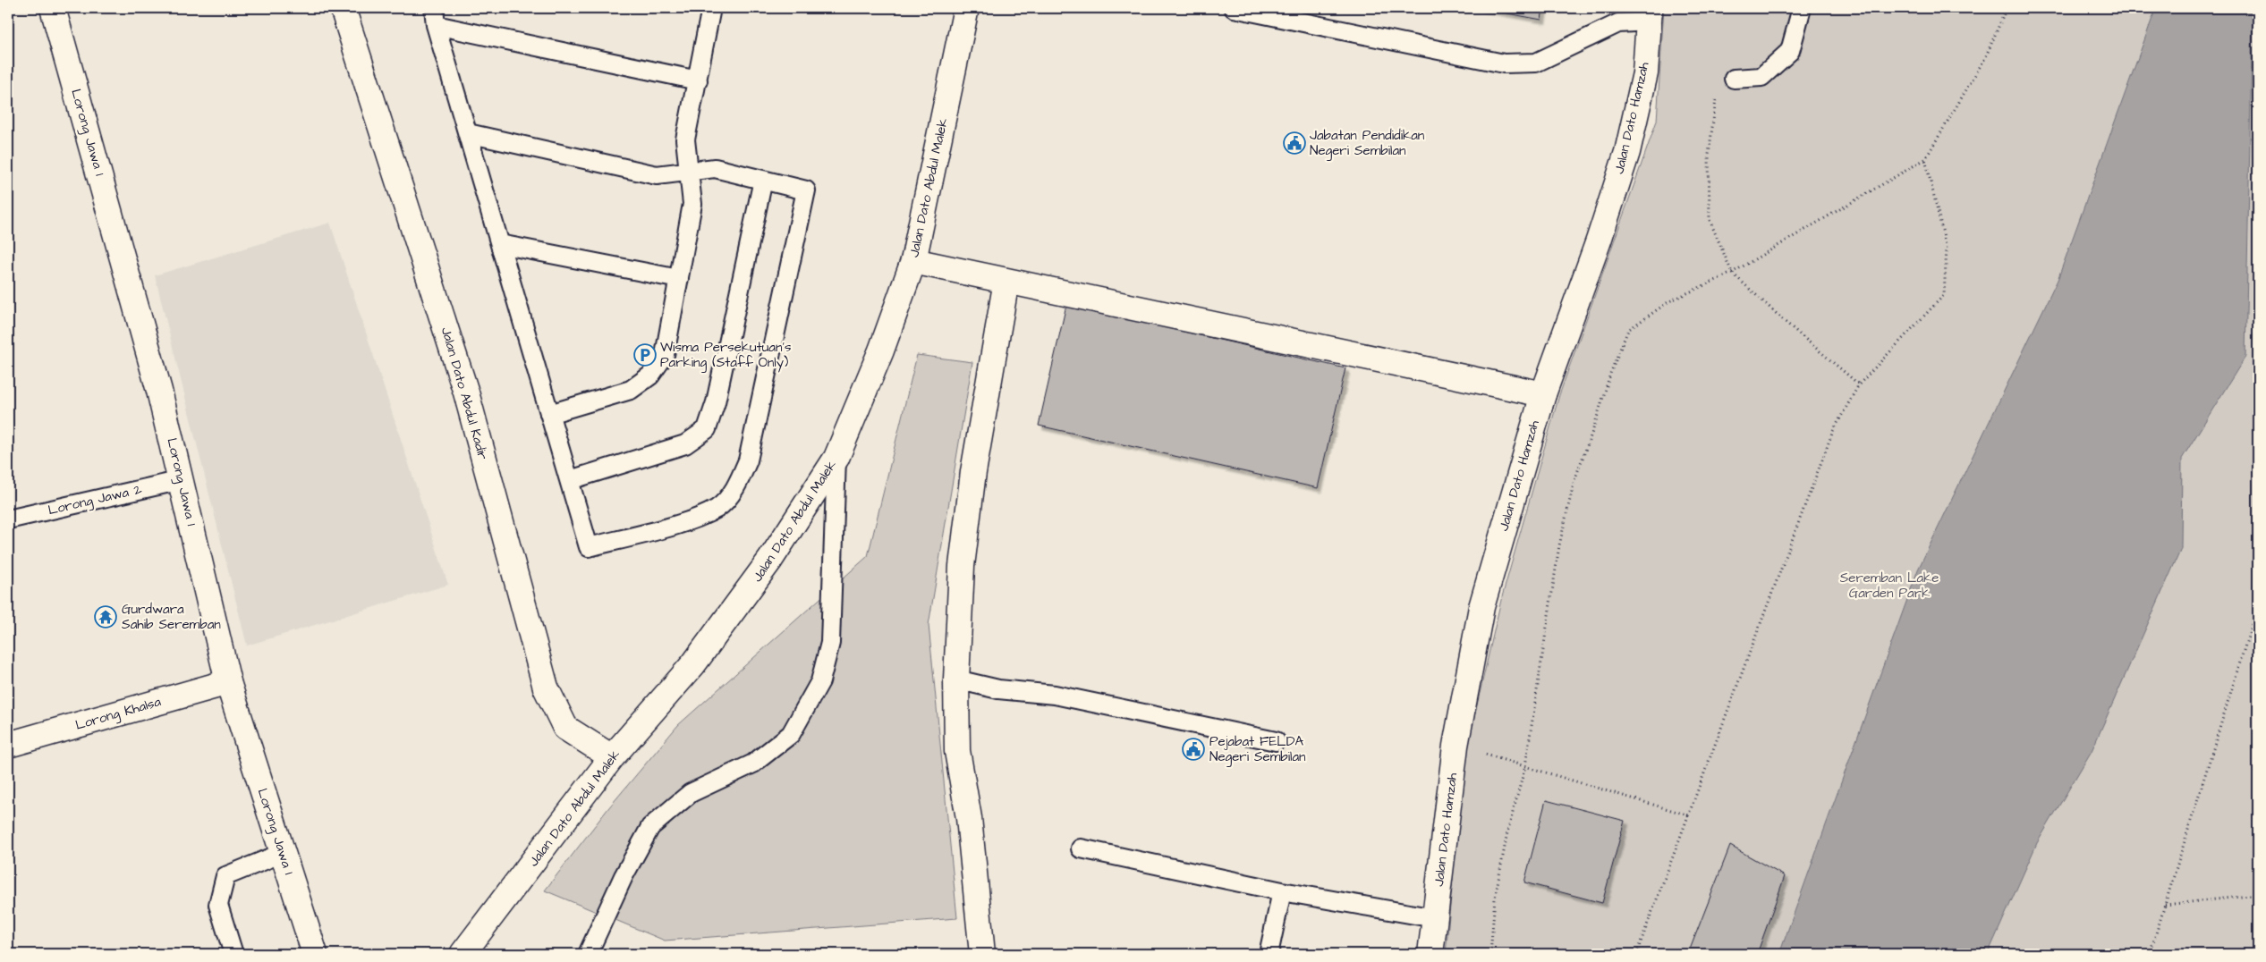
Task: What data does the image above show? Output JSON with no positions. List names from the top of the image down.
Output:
{
  "streets": {
    "street": [
      "Jalan Dato Hamzah",
      "Lorong Jawa 1",
      "Jalan Dato Abdul Malek",
      "Jalan Dato Abdul Kadir",
      "Lorong Khalsa"
    ],
    "lane": ["Lorong Jawa 2"]
  },
  "crossings": [
    ["Lorong Jawa 1", "Lorong Jawa 2"],
    ["Lorong Jawa 1", "Lorong Khalsa"],
    ["Jalan Dato Abdul Malek", "Jalan Dato Abdul Kadir"]
  ],
  "parks": ["Seremban Lake Garden Park"],
  "places": {
    "public building": ["Jabatan Pendidikan Negeri Sembilan", "Pejabat FELDA Negeri Sembilan"],
    "parking": ["Wisma Persekutuan's Parking (Staff Only)"],
    "temple": ["Gurdwara Sahib Seremban"]
  }
}
